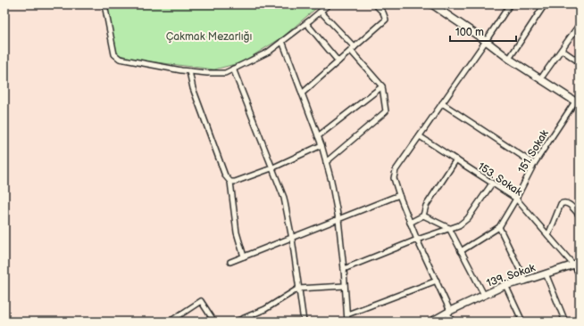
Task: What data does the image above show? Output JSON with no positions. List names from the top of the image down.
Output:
{
  "streets": {
    "street": ["151. Sokak", "153. Sokak", "139. Sokak"]
  },
  "crossings": [
    ["151. Sokak", "153. Sokak"],
    ["153. Sokak", "139. Sokak"]
  ],
  "parks": ["Çakmak Mezarlığı"],
  "scale_bar": "100 m"
}
